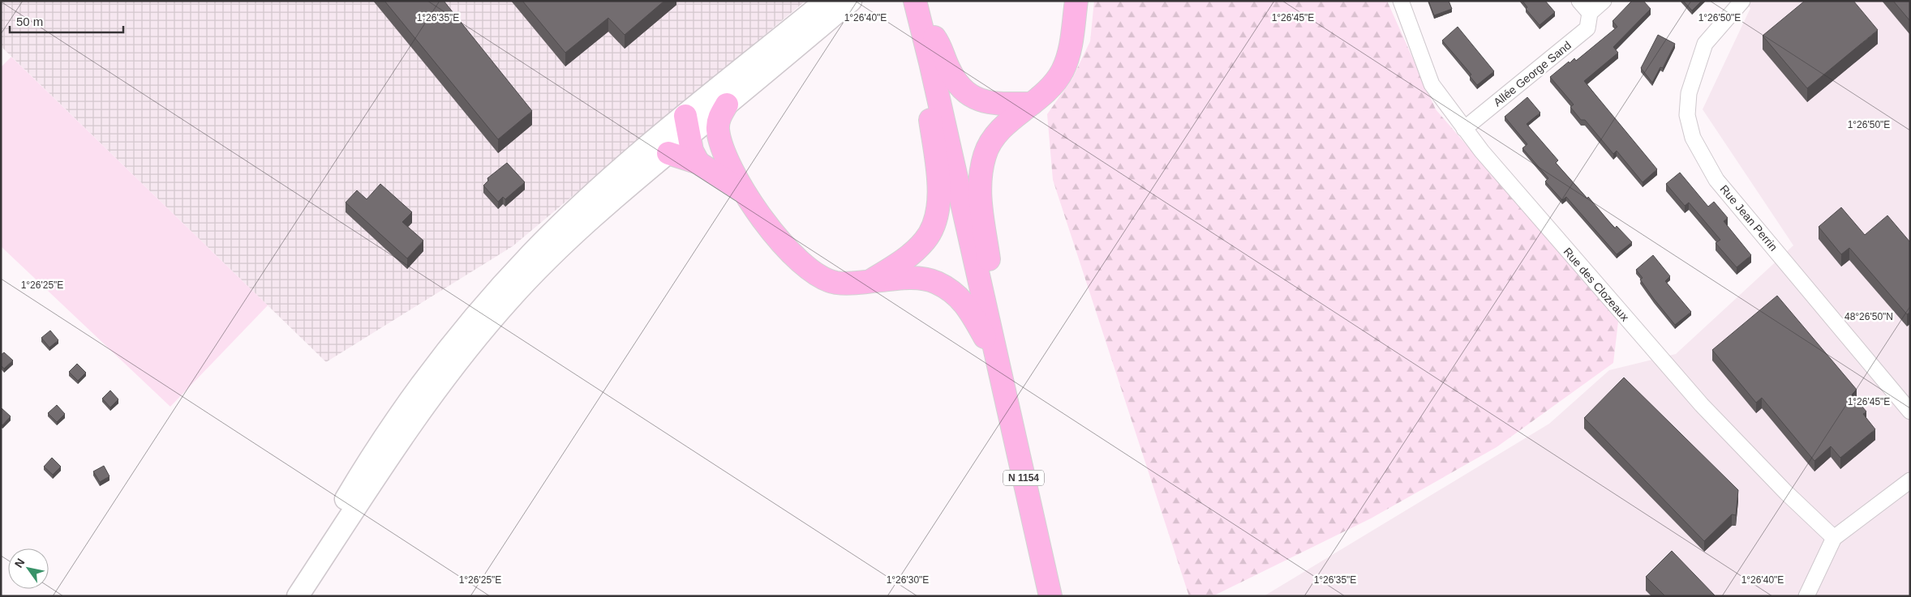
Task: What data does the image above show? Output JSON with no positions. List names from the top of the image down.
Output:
{
  "streets": {
    "main road": ["N 1154"],
    "street": ["Allée George Sand", "Rue Jean Perrin", "Rue des Clozeaux"]
  },
  "crossings": [
    ["Allée George Sand", "Rue des Clozeaux"]
  ],
  "scale_bar": "50 m",
  "north": "top left",
  "coordinates": [
    "1°26'35\"E",
    "1°26'40\"E",
    "1°26'45\"E",
    "1°26'50\"E",
    "1°26'25\"E",
    "48°26'50\"N",
    "1°26'30\"E"
  ]
}
